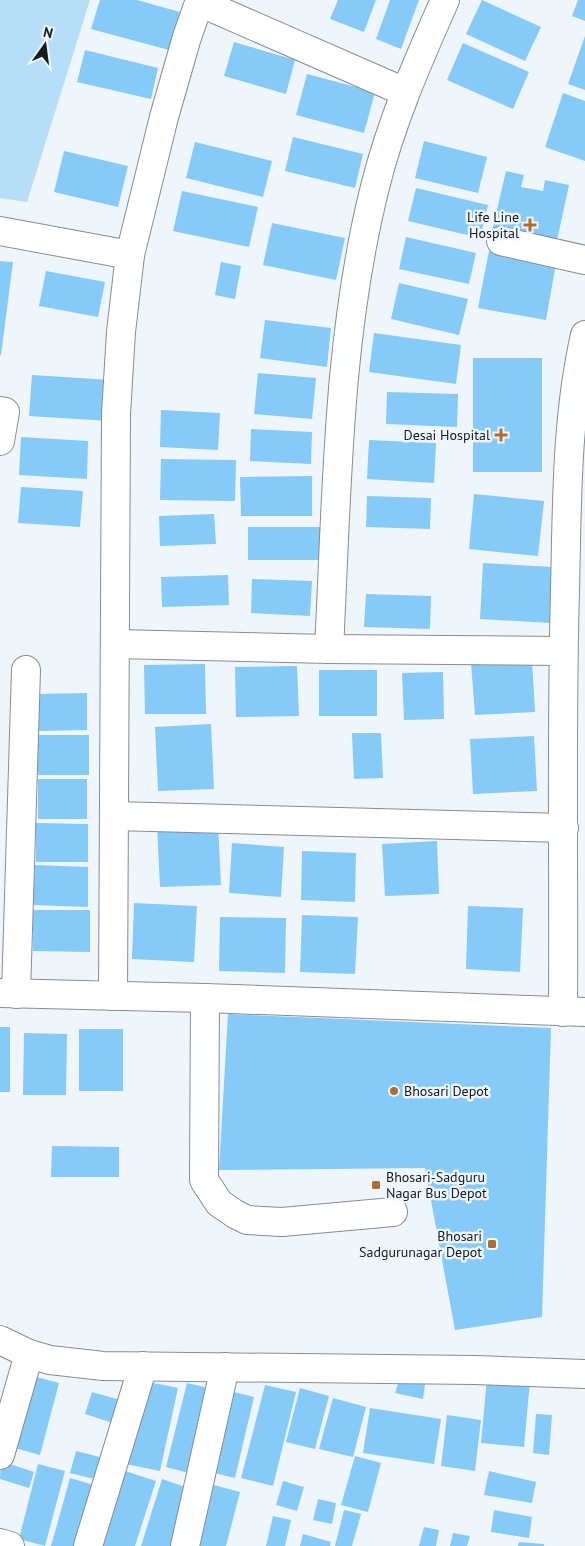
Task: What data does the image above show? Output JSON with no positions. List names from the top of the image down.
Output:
{
  "places": {
    "health": ["Life Line Hospital", "Desai Hospital"],
    "other": ["Bhosari Depot"],
    "transit": ["Bhosari-Sadguru Nagar Bus Depot", "Bhosari Sadgurunagar Depot"]
  },
  "north": "top"
}
